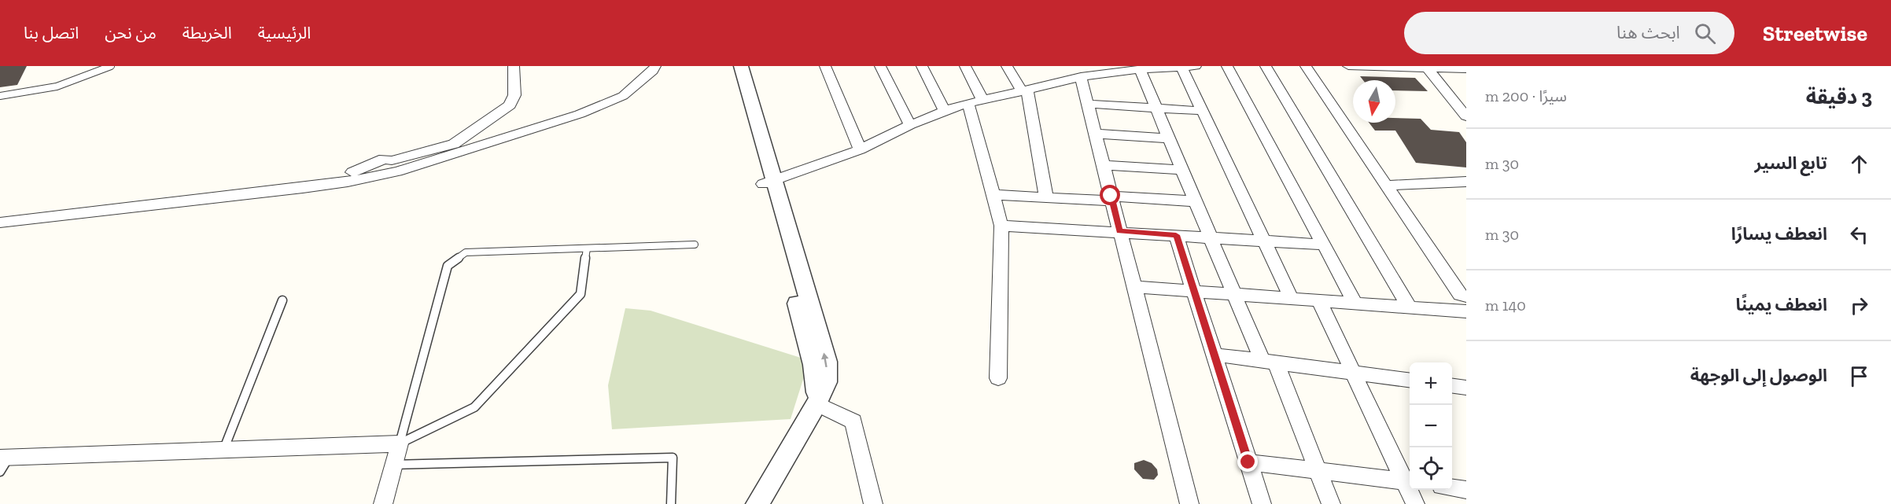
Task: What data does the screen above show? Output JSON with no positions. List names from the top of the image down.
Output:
{
  "north": "bottom",
  "page": {
    "header": "Streetwise",
    "search": "ابحث هنا",
    "nav": [
      "الرئيسية",
      "الخريطة",
      "من نحن",
      "اتصل بنا"
    ],
    "heading": ["3 دقيقة", "سيرًا · 200 m"],
    "list": [
      ["تابع السير", "30 m"],
      ["انعطف يسارًا", "30 m"],
      ["انعطف يمينًا", "140 m"],
      "الوصول إلى الوجهة"
    ],
    "map_buttons": ["+", "−"]
  }
}
